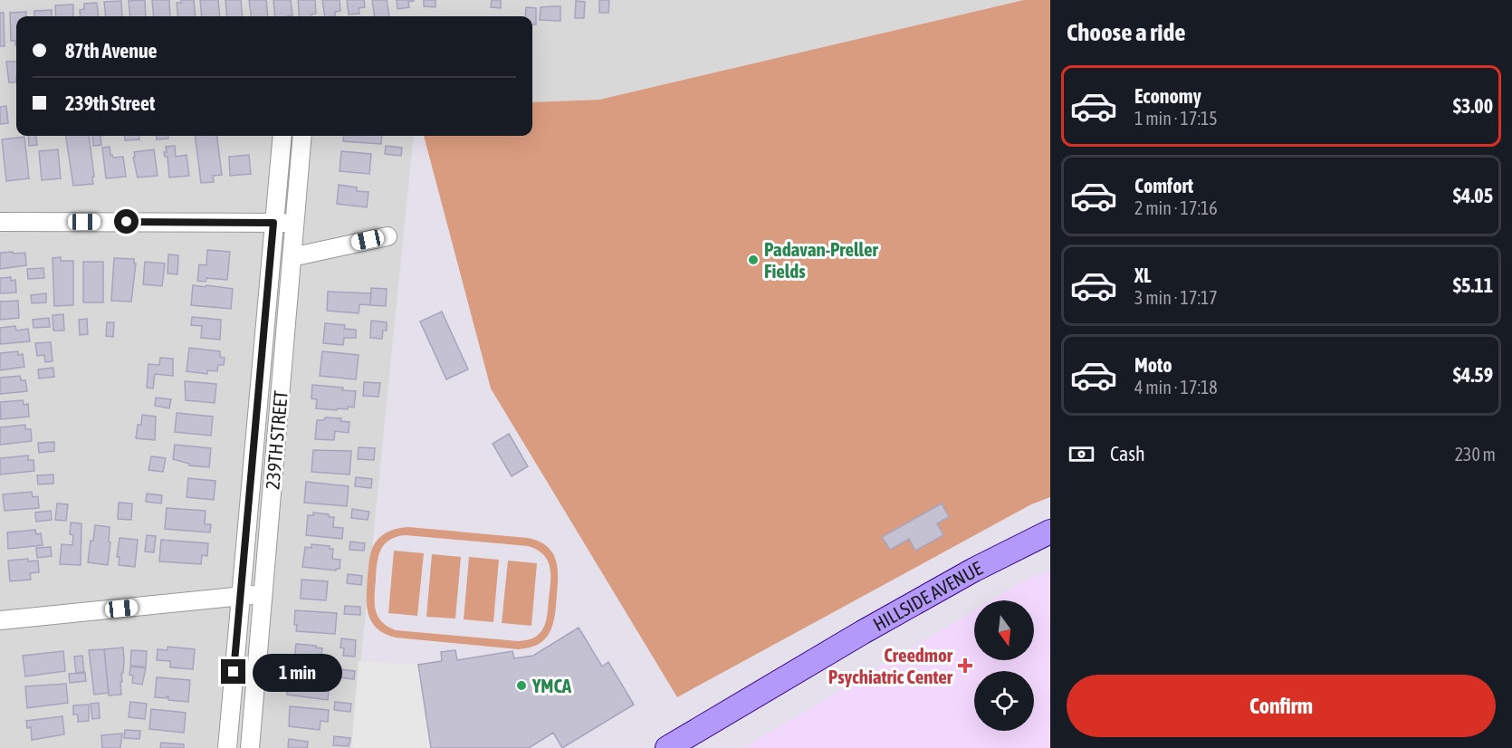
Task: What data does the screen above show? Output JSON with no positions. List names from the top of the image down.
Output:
{
  "streets": {
    "main road": ["HILLSIDE AVENUE"],
    "street": ["239TH STREET"]
  },
  "places": {
    "other": ["Padavan-Preller Fields", "YMCA"],
    "health": ["Creedmor Psychiatric Center"]
  },
  "north": "bottom",
  "page": {
    "heading": "Choose a ride",
    "banner": ["87th Avenue", "239th Street"],
    "list": [
      {
        "name": "Economy",
        "note": "1 min · 17:15",
        "value": "$3.00"
      },
      {
        "name": "Comfort",
        "note": "2 min · 17:16",
        "value": "$4.05"
      },
      {
        "name": "XL",
        "note": "3 min · 17:17",
        "value": "$5.11"
      },
      {
        "name": "Moto",
        "note": "4 min · 17:18",
        "value": "$4.59"
      }
    ],
    "pay": ["Cash", "230 m"],
    "bubble": "1 min",
    "buttons": "Confirm"
  }
}
